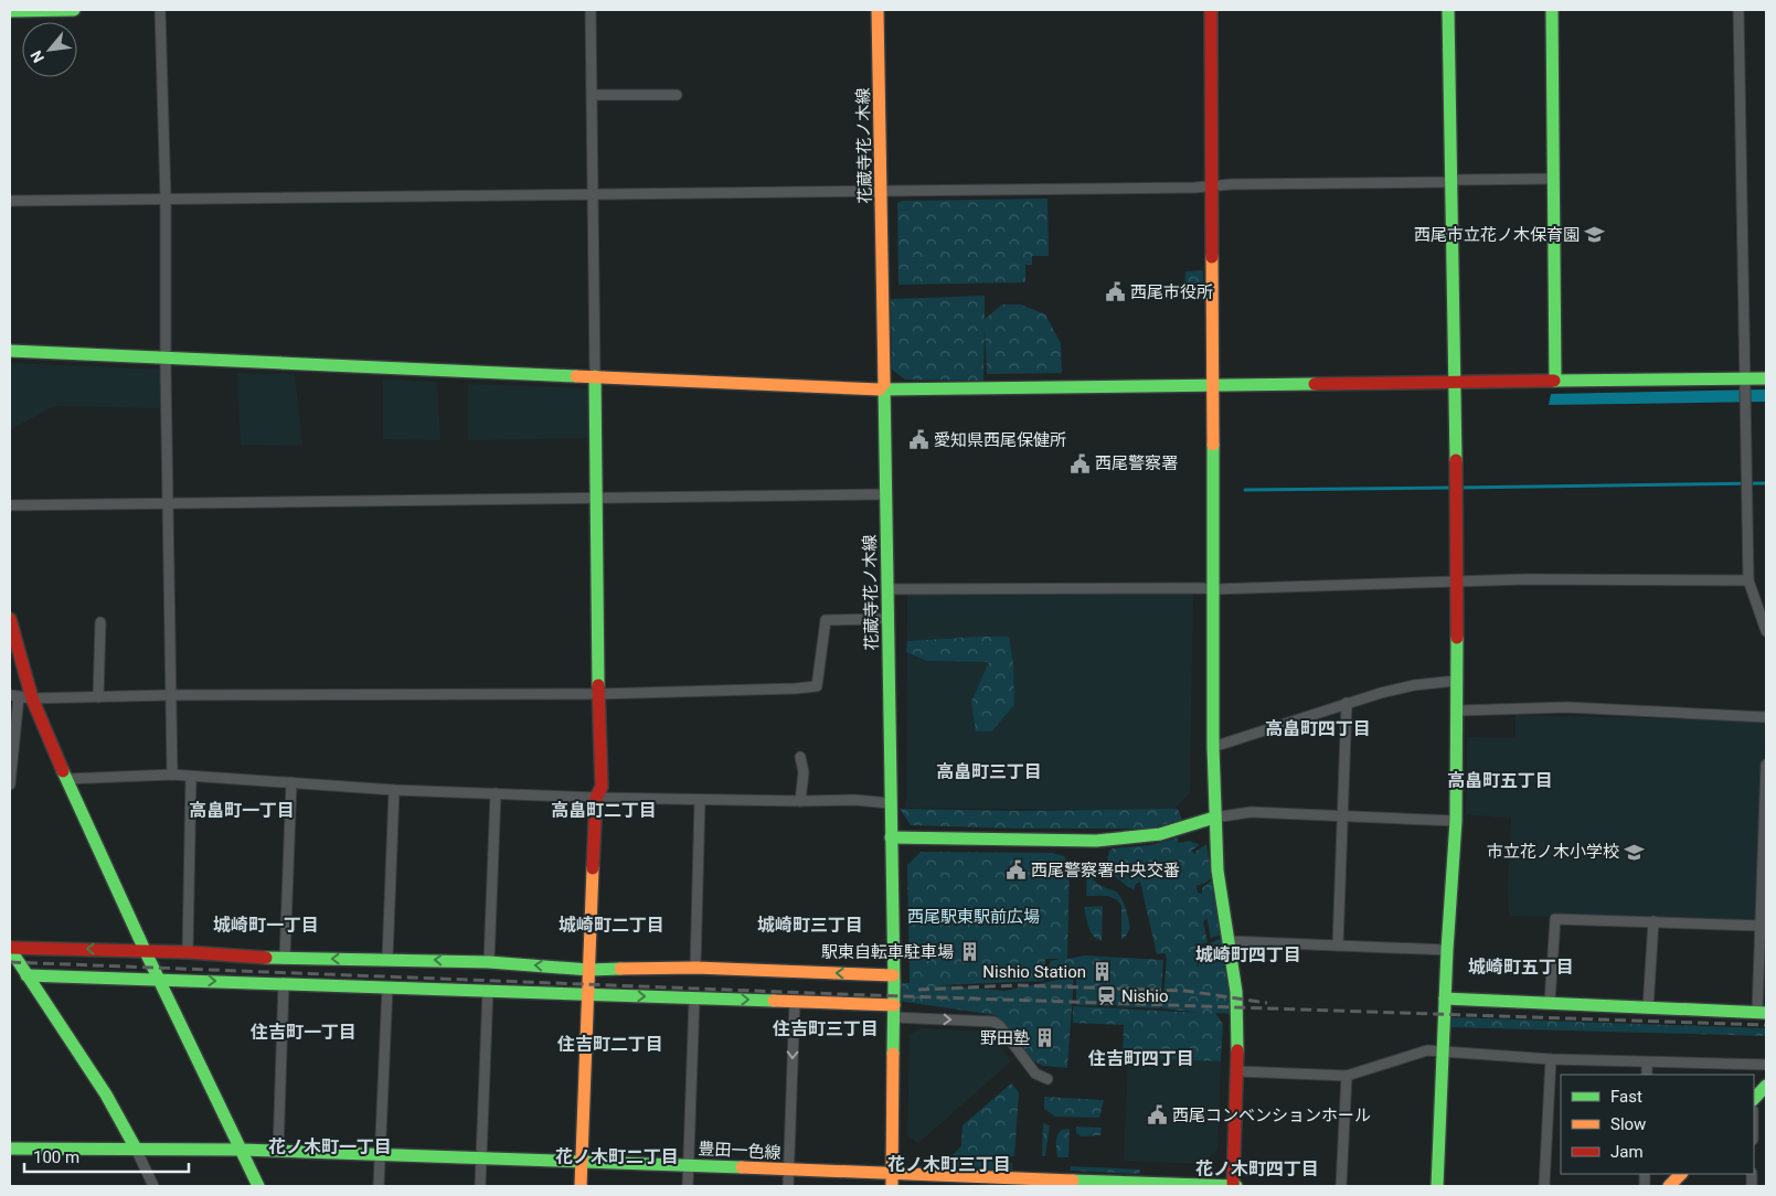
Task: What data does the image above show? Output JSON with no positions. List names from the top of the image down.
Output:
{
  "streets": {
    "street": ["花蔵寺花ノ木線", "豊田一色線"]
  },
  "crossings": [
    ["花蔵寺花ノ木線", "豊田一色線"]
  ],
  "districts": [
    "高畠町四丁目",
    "高畠町三丁目",
    "高畠町五丁目",
    "高畠町一丁目",
    "高畠町二丁目",
    "城崎町一丁目",
    "城崎町二丁目",
    "城崎町三丁目",
    "城崎町四丁目",
    "城崎町五丁目",
    "住吉町三丁目",
    "住吉町一丁目",
    "住吉町二丁目",
    "住吉町四丁目",
    "花ノ木町一丁目",
    "花ノ木町二丁目",
    "花ノ木町三丁目",
    "花ノ木町四丁目"
  ],
  "parks": ["西尾駅東駅前広場"],
  "places": {
    "school or university": ["西尾市立花ノ木保育園", "市立花ノ木小学校"],
    "public building": [
      "西尾市役所",
      "愛知県西尾保健所",
      "西尾警察署",
      "西尾警察署中央交番",
      "西尾コンベンションホール"
    ],
    "building": ["駅東自転車駐車場", "Nishio Station", "野田塾"],
    "station": ["Nishio"]
  },
  "legend": ["Fast", "Slow", "Jam"],
  "scale_bar": "100 m",
  "north": "bottom left"
}
